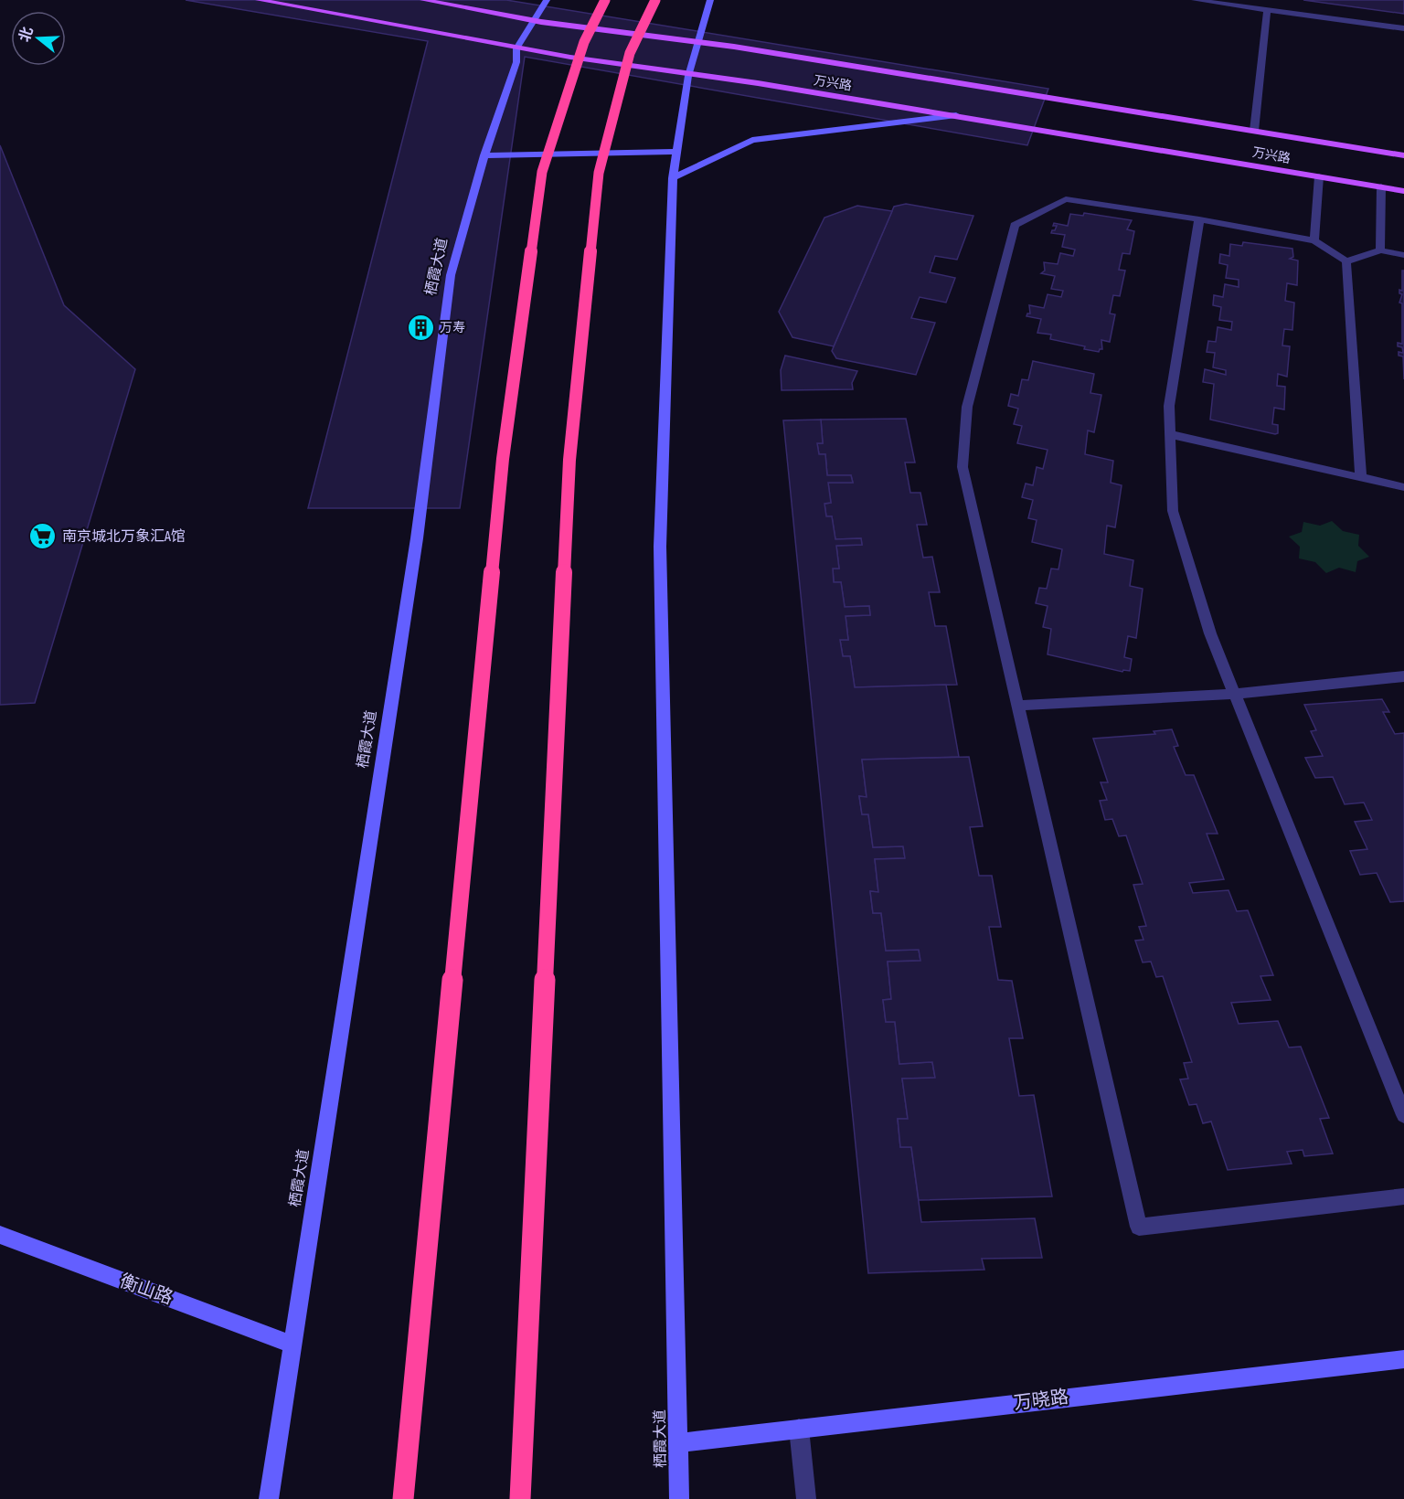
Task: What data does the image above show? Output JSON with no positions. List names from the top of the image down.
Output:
{
  "streets": {
    "main road": [
      "万兴路",
      "栖霞大道",
      "衡山路",
      "万晓路"
    ]
  },
  "crossings": [
    ["万兴路", "栖霞大道"],
    ["栖霞大道", "衡山路"],
    ["栖霞大道", "万晓路"]
  ],
  "places": {
    "building": ["万寿"],
    "supermarket": ["南京城北万象汇A馆"]
  },
  "north": "left"
}
